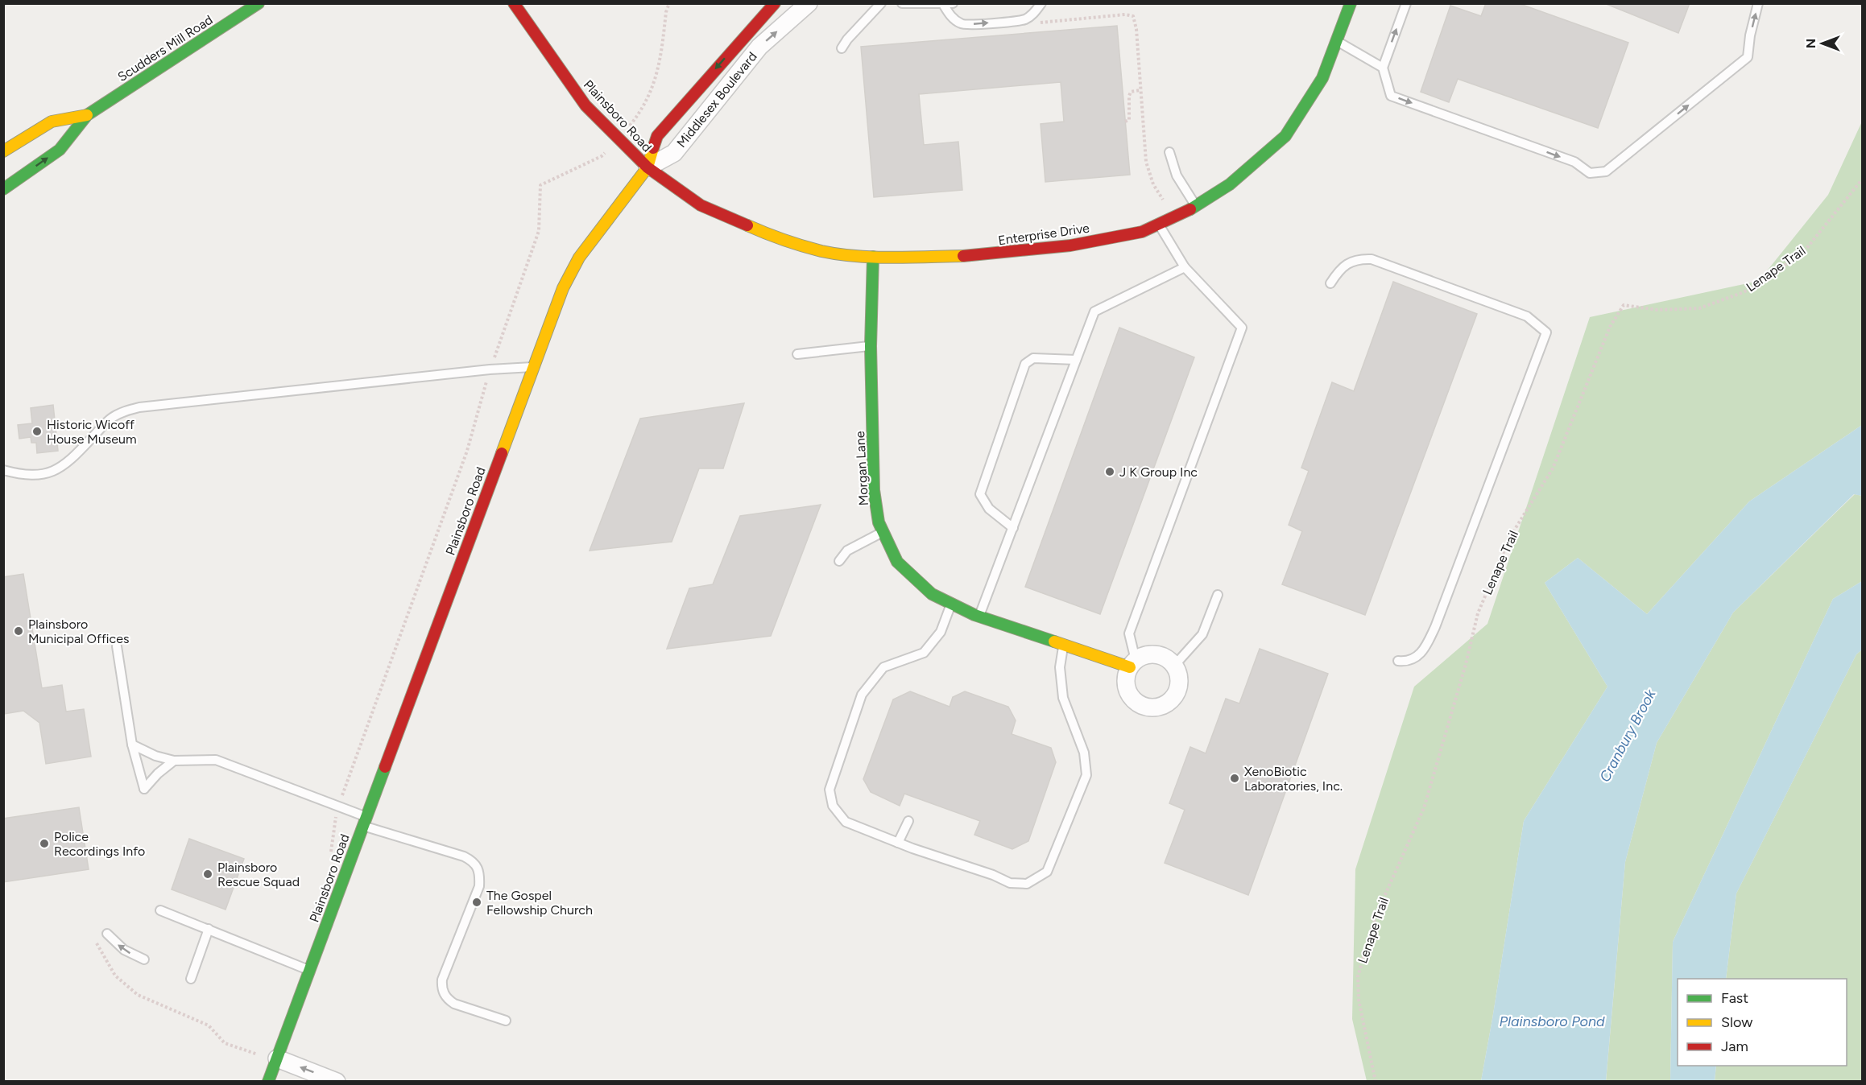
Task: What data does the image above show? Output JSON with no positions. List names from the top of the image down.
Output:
{
  "streets": {
    "street": [
      "Scudders Mill Road",
      "Middlesex Boulevard",
      "Plainsboro Road",
      "Enterprise Drive",
      "Morgan Lane"
    ],
    "path": ["Lenape Trail"]
  },
  "crossings": [
    ["Middlesex Boulevard", "Plainsboro Road"],
    ["Middlesex Boulevard", "Enterprise Drive"],
    ["Plainsboro Road", "Enterprise Drive"],
    ["Enterprise Drive", "Morgan Lane"]
  ],
  "water": ["Cranbury Brook", "Plainsboro Pond"],
  "places": [
    "Historic Wicoff House Museum",
    "J K Group Inc",
    "Plainsboro Municipal Offices",
    "XenoBiotic Laboratories, Inc.",
    "Police Recordings Info",
    "Plainsboro Rescue Squad",
    "The Gospel Fellowship Church"
  ],
  "legend": ["Fast", "Slow", "Jam"],
  "north": "left"
}
